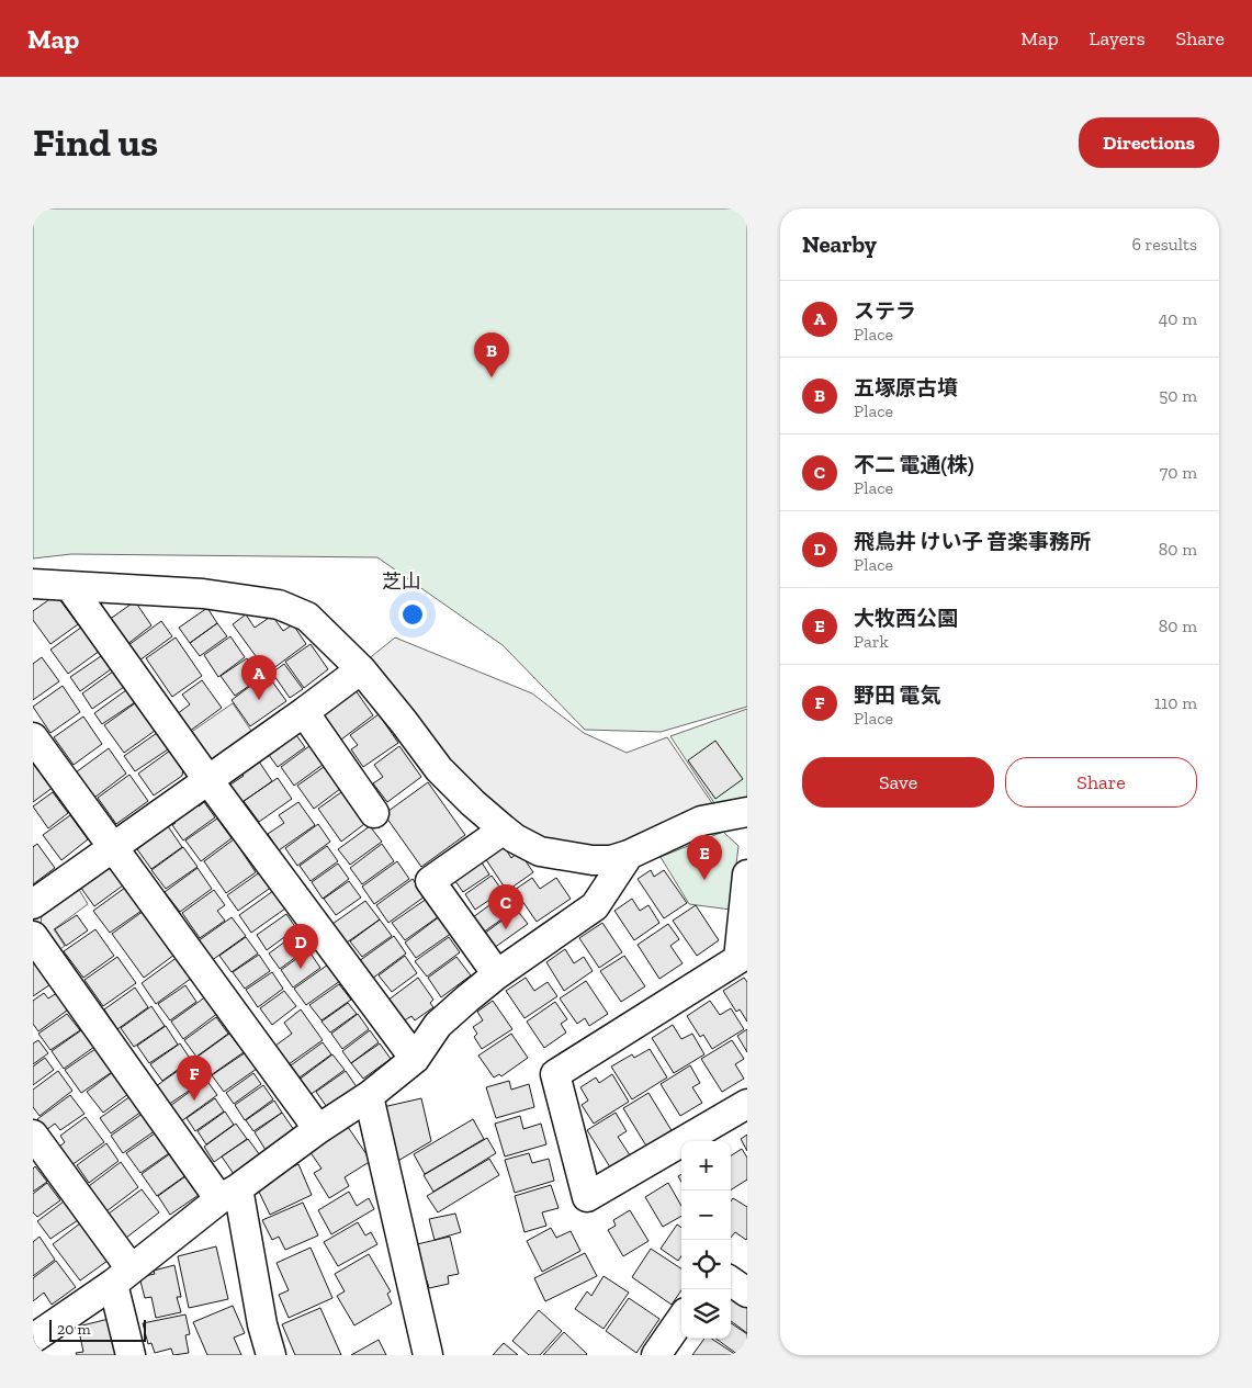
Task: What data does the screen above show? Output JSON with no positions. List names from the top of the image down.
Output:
{
  "districts": ["芝山"],
  "scale_bar": "20 m",
  "page": {
    "header": "Map",
    "nav": ["Map", "Layers", "Share"],
    "buttons": [
      "Directions",
      ["Save", "Share"]
    ],
    "title": "Find us",
    "heading": ["Nearby", "6 results"],
    "list": [
      {
        "mark": "A",
        "name": "ステラ",
        "note": "Place",
        "value": "40 m"
      },
      {
        "mark": "B",
        "name": "五塚原古墳",
        "note": "Place",
        "value": "50 m"
      },
      {
        "mark": "C",
        "name": "不二 電通(株)",
        "note": "Place",
        "value": "70 m"
      },
      {
        "mark": "D",
        "name": "飛鳥井 けい子 音楽事務所",
        "note": "Place",
        "value": "80 m"
      },
      {
        "mark": "E",
        "name": "大牧西公園",
        "note": "Park",
        "value": "80 m"
      },
      {
        "mark": "F",
        "name": "野田 電気",
        "note": "Place",
        "value": "110 m"
      }
    ],
    "pins": [
      "B",
      "A",
      "E",
      "C",
      "D",
      "F"
    ],
    "map_buttons": ["+", "−"],
    "scale": "20 m"
  }
}
